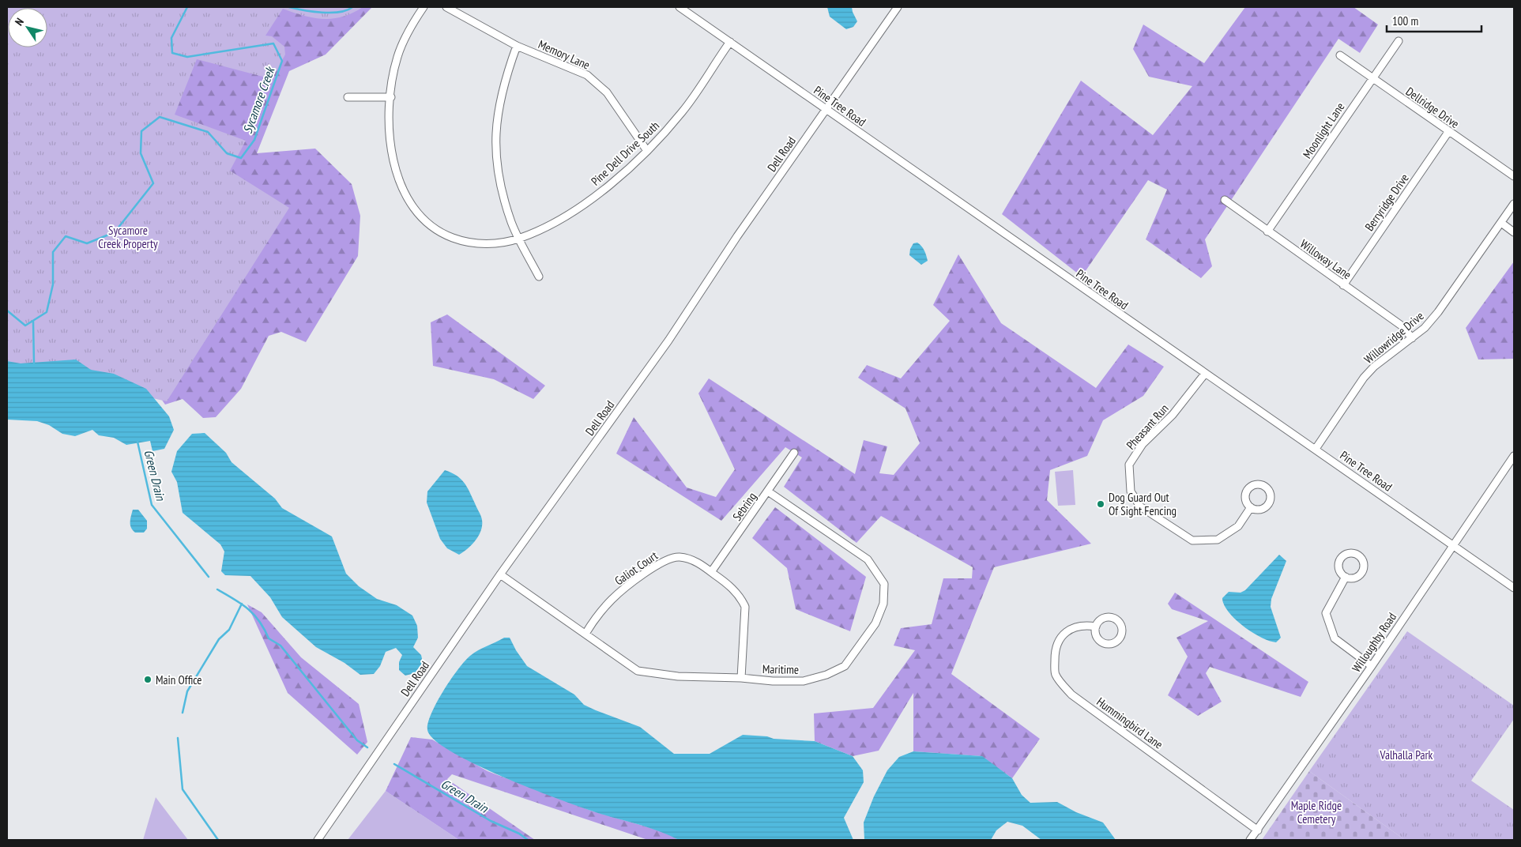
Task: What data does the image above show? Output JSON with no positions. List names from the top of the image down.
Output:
{
  "streets": {
    "street": [
      "Memory Lane",
      "Pine Tree Road",
      "Dellridge Drive",
      "Moonlight Lane",
      "Pine Dell Drive South",
      "Dell Road",
      "Berryridge Drive",
      "Willoway Lane",
      "Willowridge Drive",
      "Pheasant Run",
      "Sebring",
      "Galiot Court",
      "Willoughby Road",
      "Maritime",
      "Hummingbird Lane"
    ]
  },
  "crossings": [
    ["Memory Lane", "Pine Dell Drive South"],
    ["Pine Tree Road", "Pine Dell Drive South"],
    ["Pine Tree Road", "Dell Road"],
    ["Pine Tree Road", "Willowridge Drive"],
    ["Pine Tree Road", "Pheasant Run"],
    ["Pine Tree Road", "Willoughby Road"],
    ["Dellridge Drive", "Moonlight Lane"],
    ["Dellridge Drive", "Berryridge Drive"],
    ["Moonlight Lane", "Willoway Lane"],
    ["Dell Road", "Maritime"],
    ["Berryridge Drive", "Willoway Lane"],
    ["Willoway Lane", "Willowridge Drive"],
    ["Sebring", "Galiot Court"],
    ["Sebring", "Maritime"],
    ["Galiot Court", "Maritime"],
    ["Willoughby Road", "Hummingbird Lane"]
  ],
  "water": ["Sycamore Creek", "Green Drain"],
  "parks": ["Sycamore Creek Property", "Valhalla Park", "Maple Ridge Cemetery"],
  "places": ["Dog Guard Out Of Sight Fencing", "Main Office"],
  "scale_bar": "100 m",
  "north": "top left"
}
